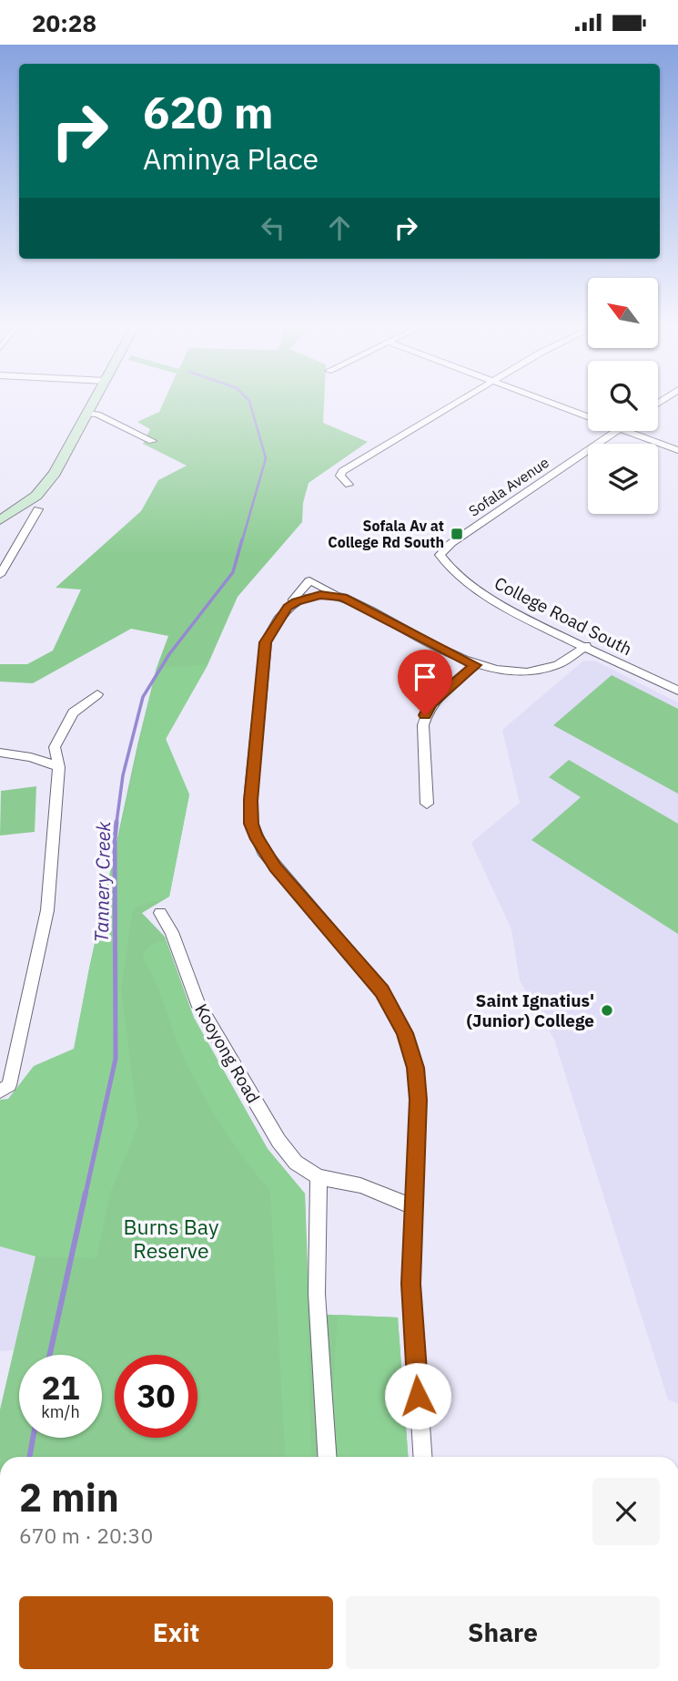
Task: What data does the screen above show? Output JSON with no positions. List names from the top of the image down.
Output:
{
  "streets": {
    "street": ["Sofala Avenue", "College Road South", "Kooyong Road"]
  },
  "crossings": [
    ["Sofala Avenue", "College Road South"]
  ],
  "water": ["Tannery Creek"],
  "parks": ["Burns Bay Reserve"],
  "places": {
    "transit": ["Sofala Av at College Rd South"],
    "other": ["Saint Ignatius' (Junior) College"]
  },
  "north": "top left",
  "page": {
    "status": "20:28",
    "turn": ["620 m", "Aminya Place"],
    "speed": "21 km/h",
    "limit": "30",
    "heading": ["2 min", "670 m · 20:30"],
    "buttons": ["Exit", "Share"]
  }
}
